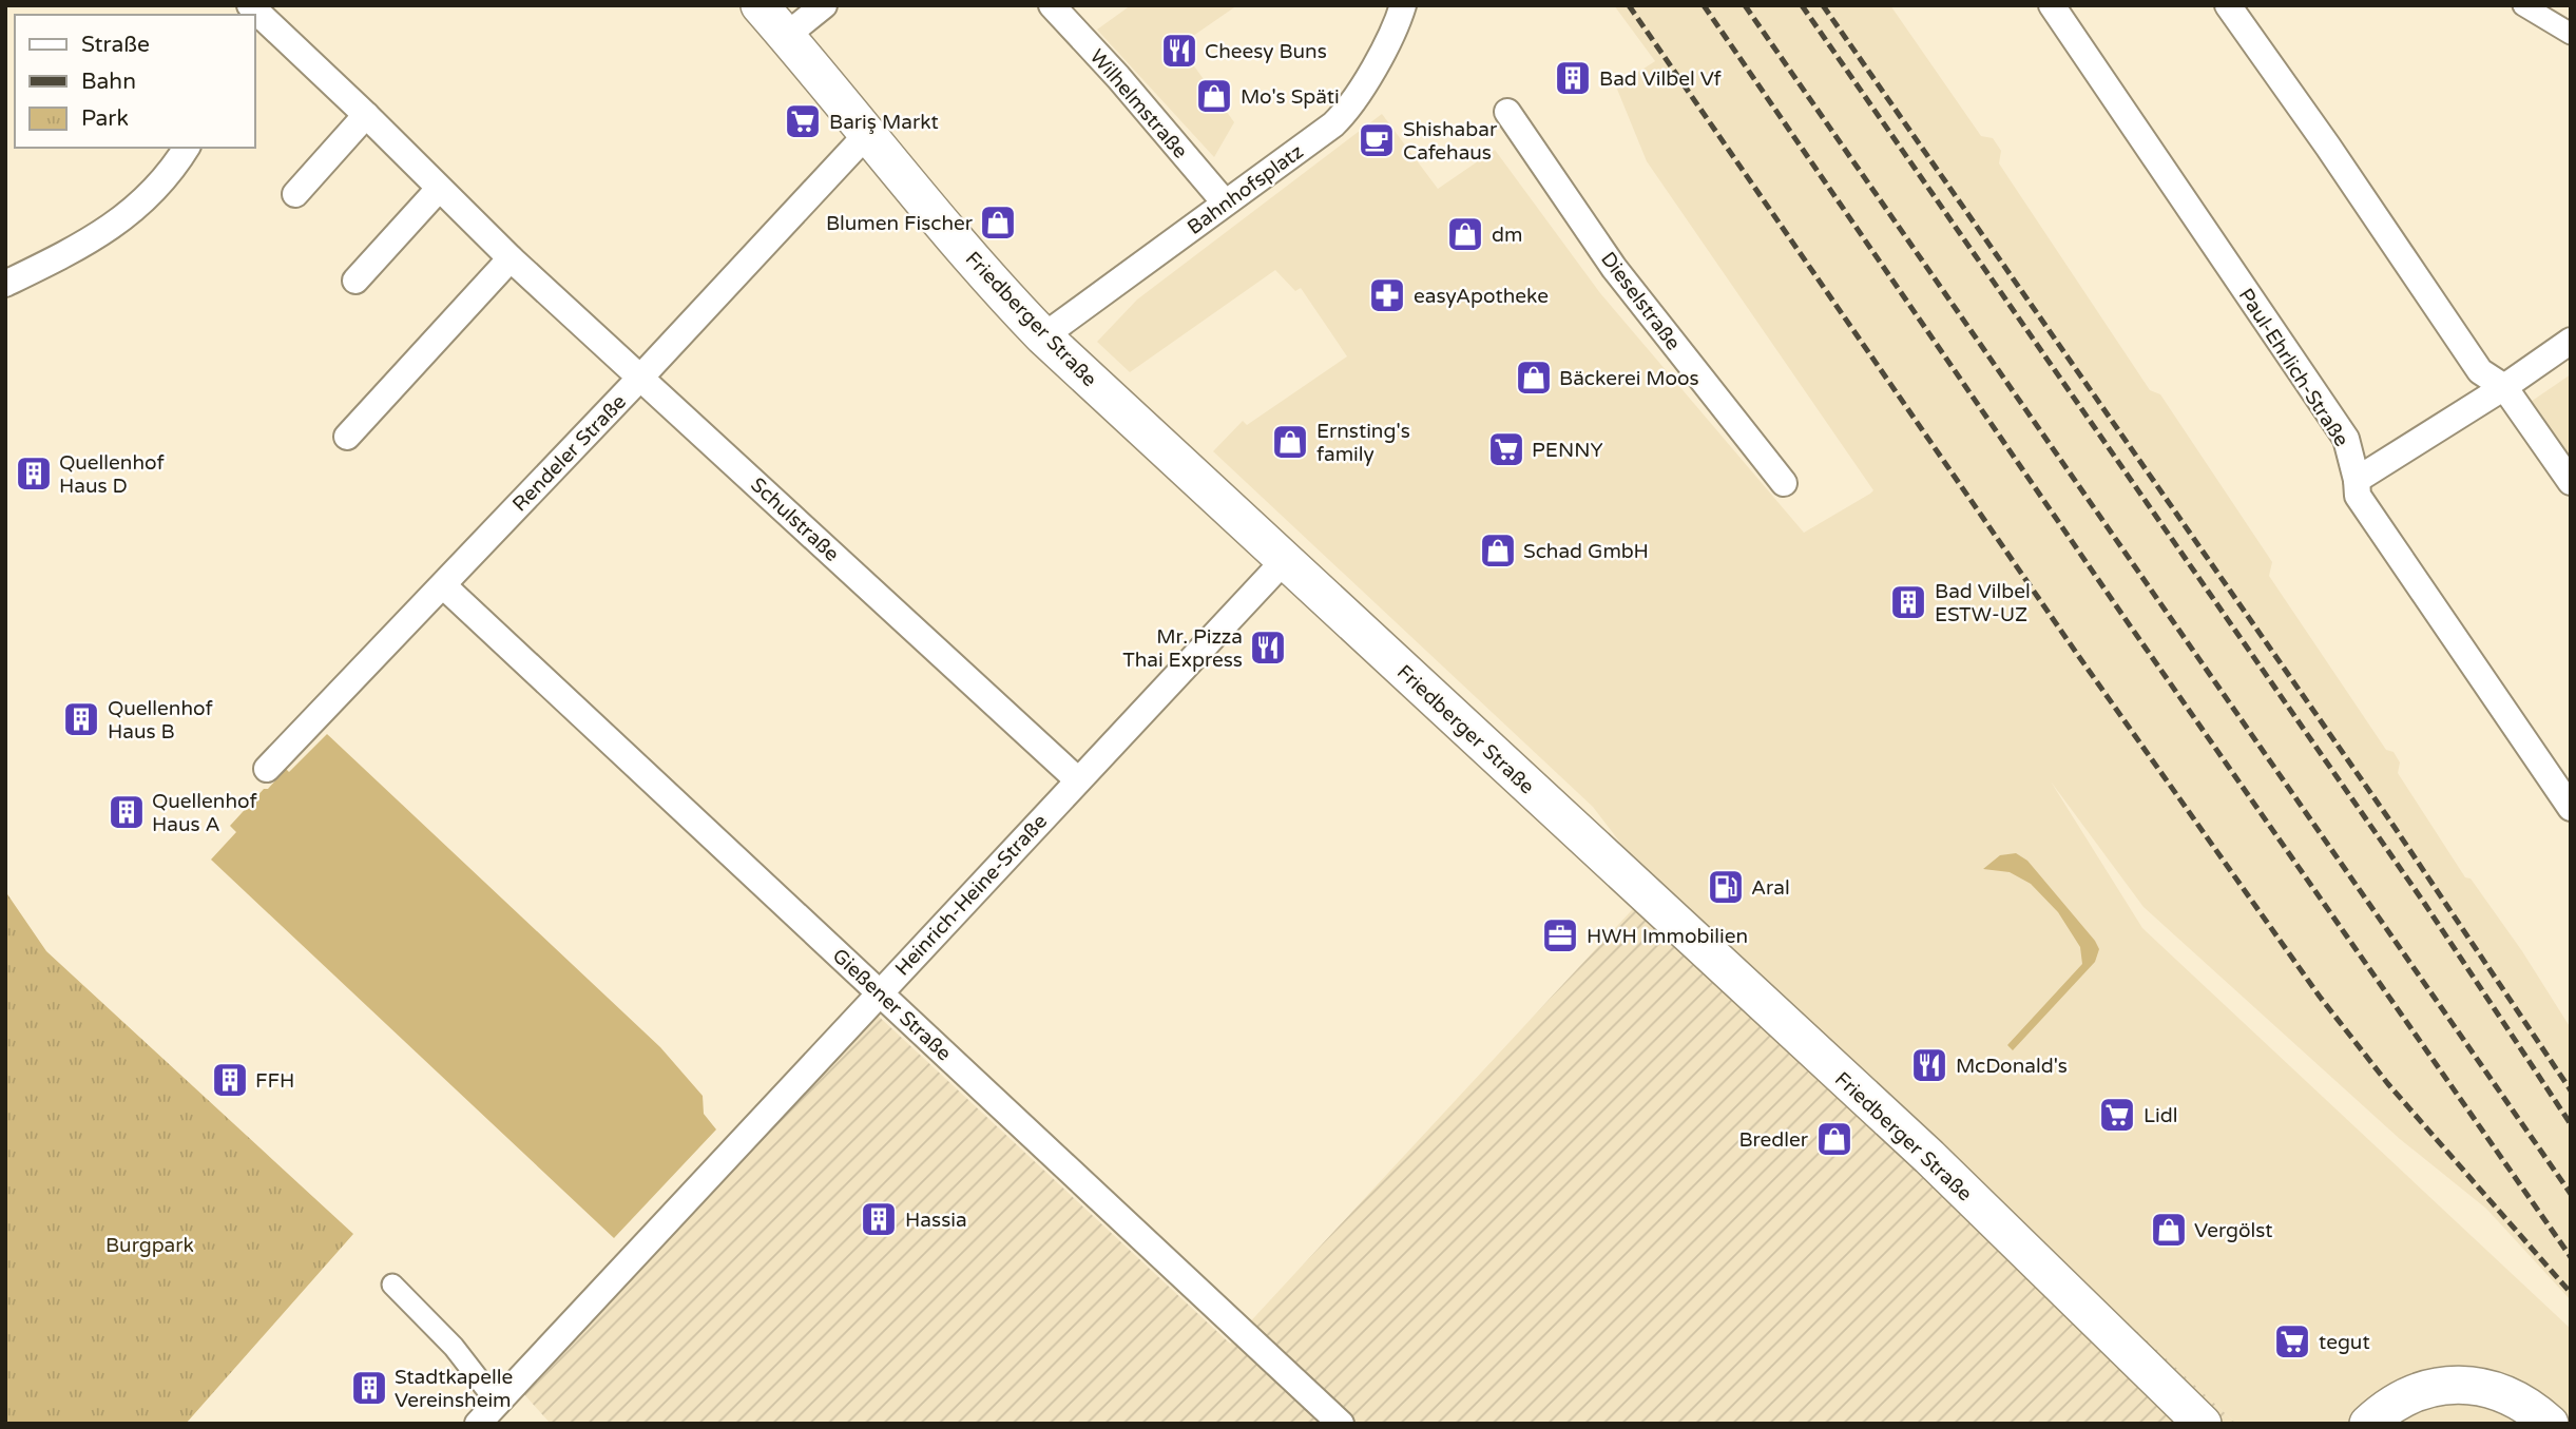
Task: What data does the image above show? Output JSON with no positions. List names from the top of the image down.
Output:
{
  "streets": {
    "main road": ["Friedberger Straße"],
    "street": [
      "Wilhelmstraße",
      "Bahnhofsplatz",
      "Dieselstraße",
      "Paul-Ehrlich-Straße",
      "Rendeler Straße",
      "Schulstraße",
      "Heinrich-Heine-Straße",
      "Gießener Straße"
    ]
  },
  "crossings": [
    ["Wilhelmstraße", "Bahnhofsplatz"],
    ["Bahnhofsplatz", "Friedberger Straße"],
    ["Friedberger Straße", "Rendeler Straße"],
    ["Friedberger Straße", "Heinrich-Heine-Straße"],
    ["Rendeler Straße", "Schulstraße"],
    ["Rendeler Straße", "Gießener Straße"],
    ["Schulstraße", "Heinrich-Heine-Straße"],
    ["Heinrich-Heine-Straße", "Gießener Straße"]
  ],
  "parks": ["Burgpark"],
  "places": {
    "restaurant": ["Cheesy Buns", "Mr. Pizza Thai Express", "McDonald's"],
    "building": [
      "Bad Vilbel Vf",
      "Quellenhof Haus D",
      "Bad Vilbel ESTW-UZ",
      "Quellenhof Haus B",
      "Quellenhof Haus A",
      "FFH",
      "Hassia",
      "Stadtkapelle Vereinsheim"
    ],
    "shop": [
      "Mo's Späti",
      "Blumen Fischer",
      "dm",
      "Bäckerei Moos",
      "Ernsting's family",
      "Schad GmbH",
      "Bredler",
      "Vergölst"
    ],
    "supermarket": [
      "Bariş Markt",
      "PENNY",
      "Lidl",
      "tegut"
    ],
    "cafe": ["Shishabar Cafehaus"],
    "pharmacy": ["easyApotheke"],
    "fuel station": ["Aral"],
    "office": ["HWH Immobilien"]
  },
  "legend": ["Straße", "Bahn", "Park"]
}
